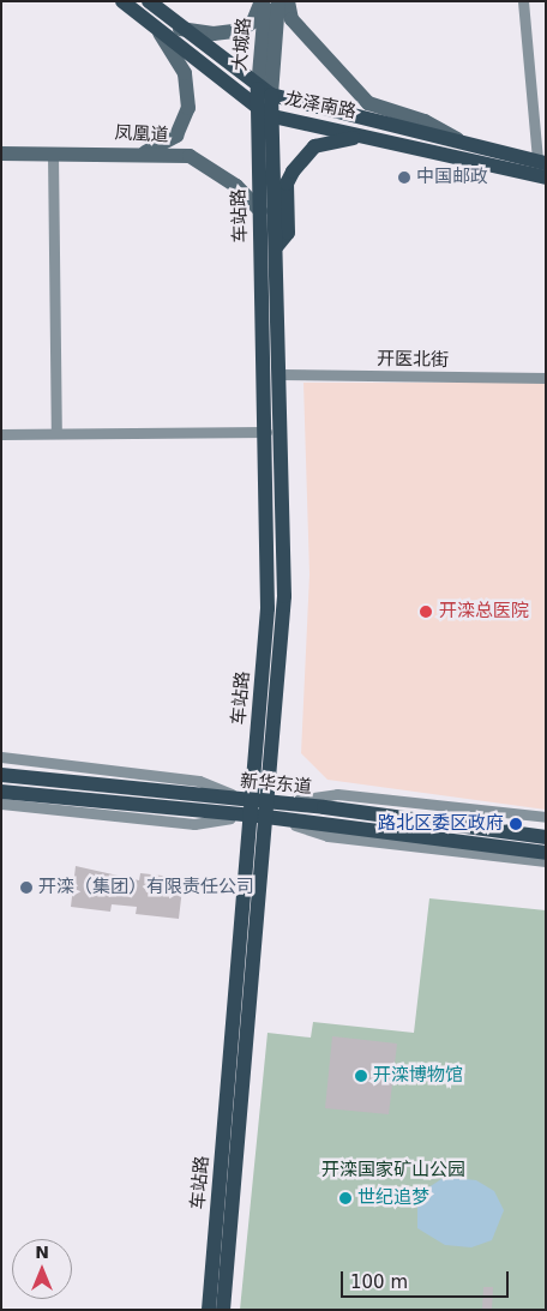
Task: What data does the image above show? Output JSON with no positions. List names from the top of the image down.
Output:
{
  "streets": {
    "main road": ["龙泽南路", "车站路", "新华东道"],
    "street": ["大城路", "凤凰道", "开医北街"]
  },
  "crossings": [
    ["大城路", "龙泽南路"],
    ["大城路", "车站路"],
    ["龙泽南路", "车站路"],
    ["凤凰道", "车站路"],
    ["车站路", "开医北街"],
    ["车站路", "新华东道"]
  ],
  "parks": ["开滦国家矿山公园"],
  "places": [
    "中国邮政",
    "开滦总医院",
    "路北区委区政府",
    "开滦（集团）有限责任公司",
    "开滦博物馆",
    "世纪追梦"
  ],
  "scale_bar": "100 m",
  "north": "top"
}
